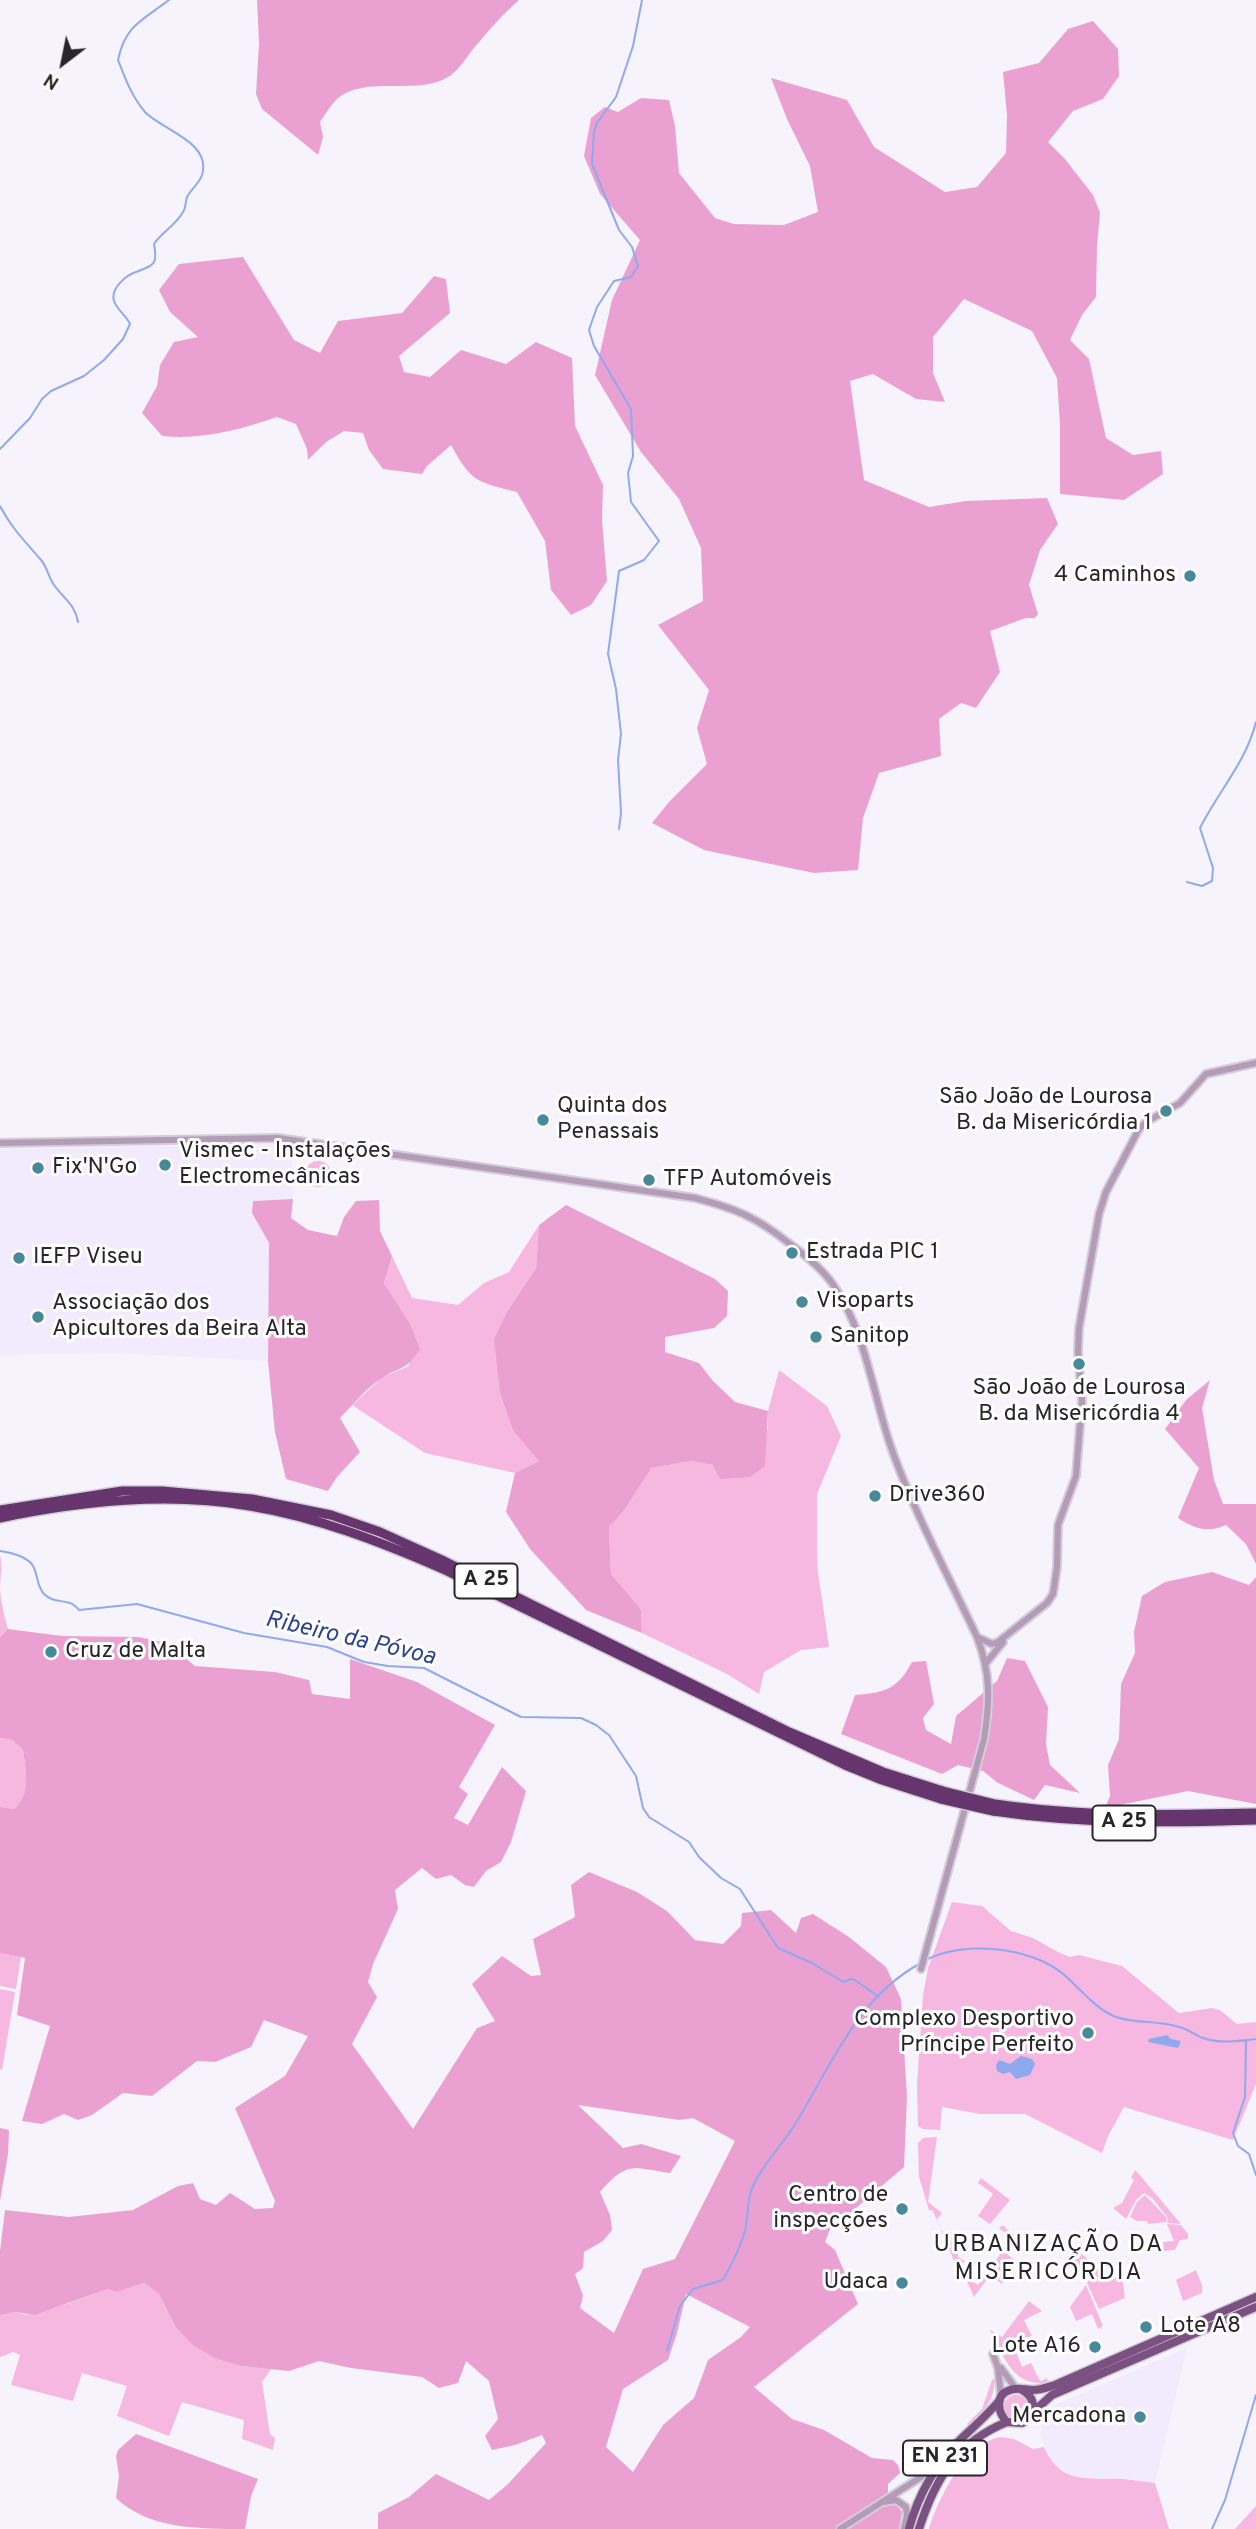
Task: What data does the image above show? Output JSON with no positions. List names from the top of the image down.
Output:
{
  "streets": {
    "highway": ["A 25"],
    "main road": ["EN 231"]
  },
  "districts": ["URBANIZAÇÃO DA MISERICÓRDIA"],
  "water": ["Ribeiro da Póvoa"],
  "places": [
    "4 Caminhos",
    "São João de Lourosa B. da Misericórdia 1",
    "Quinta dos Penassais",
    "Vismec - Instalações Electromecânicas",
    "Fix'N'Go",
    "TFP Automóveis",
    "Estrada PIC 1",
    "IEFP Viseu",
    "Visoparts",
    "Associação dos Apicultores da Beira Alta",
    "Sanitop",
    "São João de Lourosa B. da Misericórdia 4",
    "Drive360",
    "Cruz de Malta",
    "Complexo Desportivo Príncipe Perfeito",
    "Centro de inspecções",
    "Udaca",
    "Lote A8",
    "Lote A16",
    "Mercadona"
  ],
  "north": "bottom left"
}
